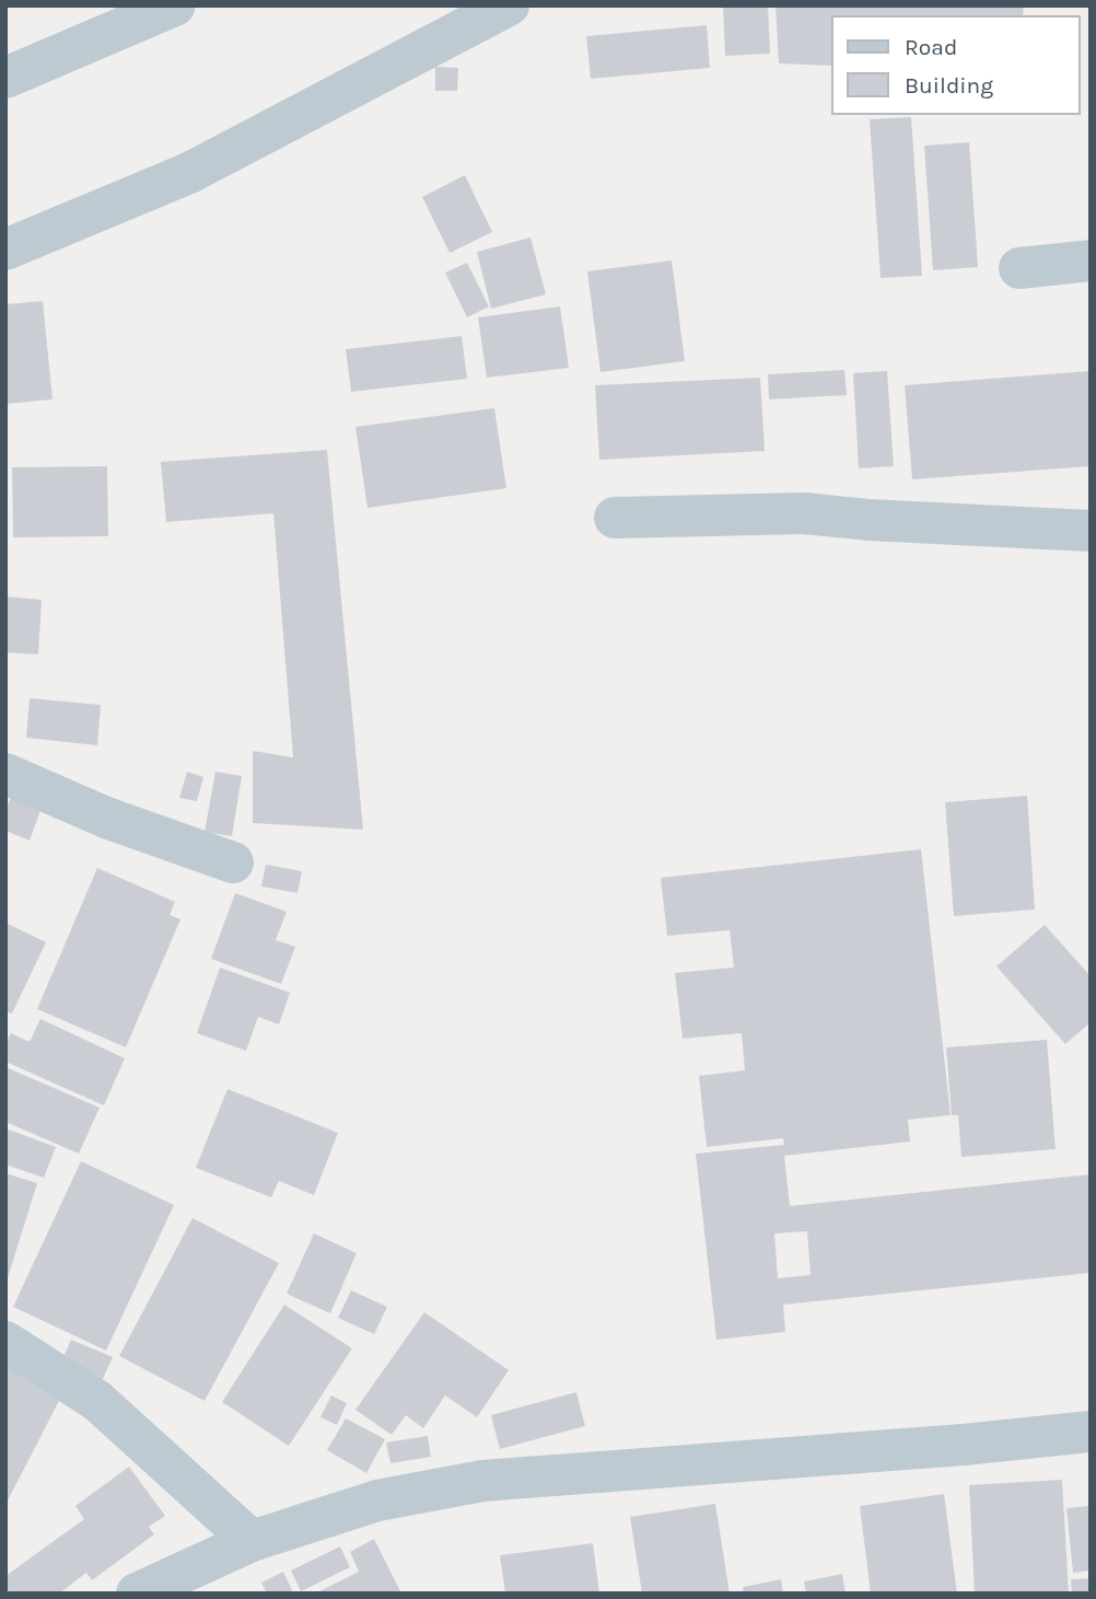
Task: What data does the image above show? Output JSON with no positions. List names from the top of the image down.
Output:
{
  "legend": ["Road", "Building"]
}
